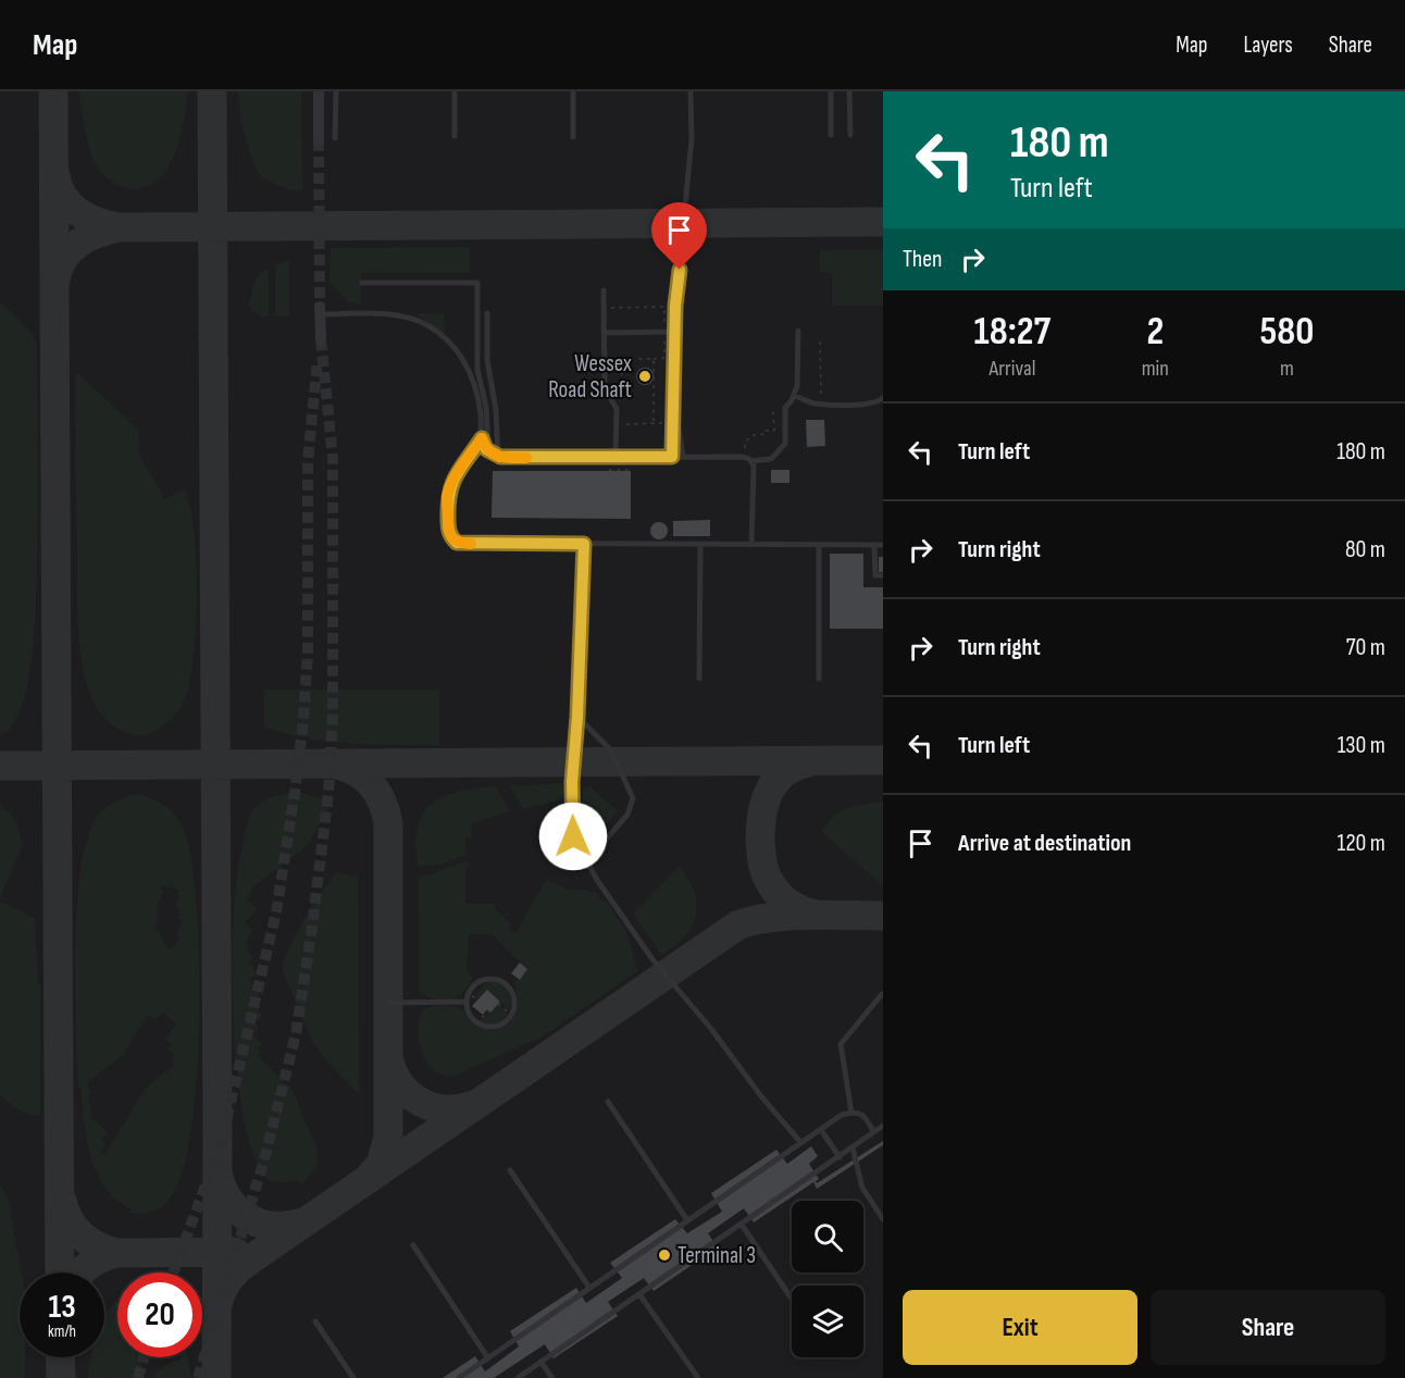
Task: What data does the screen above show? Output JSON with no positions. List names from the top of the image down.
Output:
{
  "places": ["Wessex Road Shaft", "Terminal 3"],
  "page": {
    "header": "Map",
    "nav": ["Map", "Layers", "Share"],
    "turn": ["180 m", "Turn left"],
    "then": "Then",
    "eta": [
      "18:27",
      "Arrival",
      "2",
      "min",
      "580",
      "m"
    ],
    "list": [
      {
        "name": "Turn left",
        "value": "180 m"
      },
      {
        "name": "Turn right",
        "value": "80 m"
      },
      {
        "name": "Turn right",
        "value": "70 m"
      },
      {
        "name": "Turn left",
        "value": "130 m"
      },
      {
        "name": "Arrive at destination",
        "value": "120 m"
      }
    ],
    "speed": "13 km/h",
    "limit": "20",
    "buttons": ["Exit", "Share"]
  }
}
